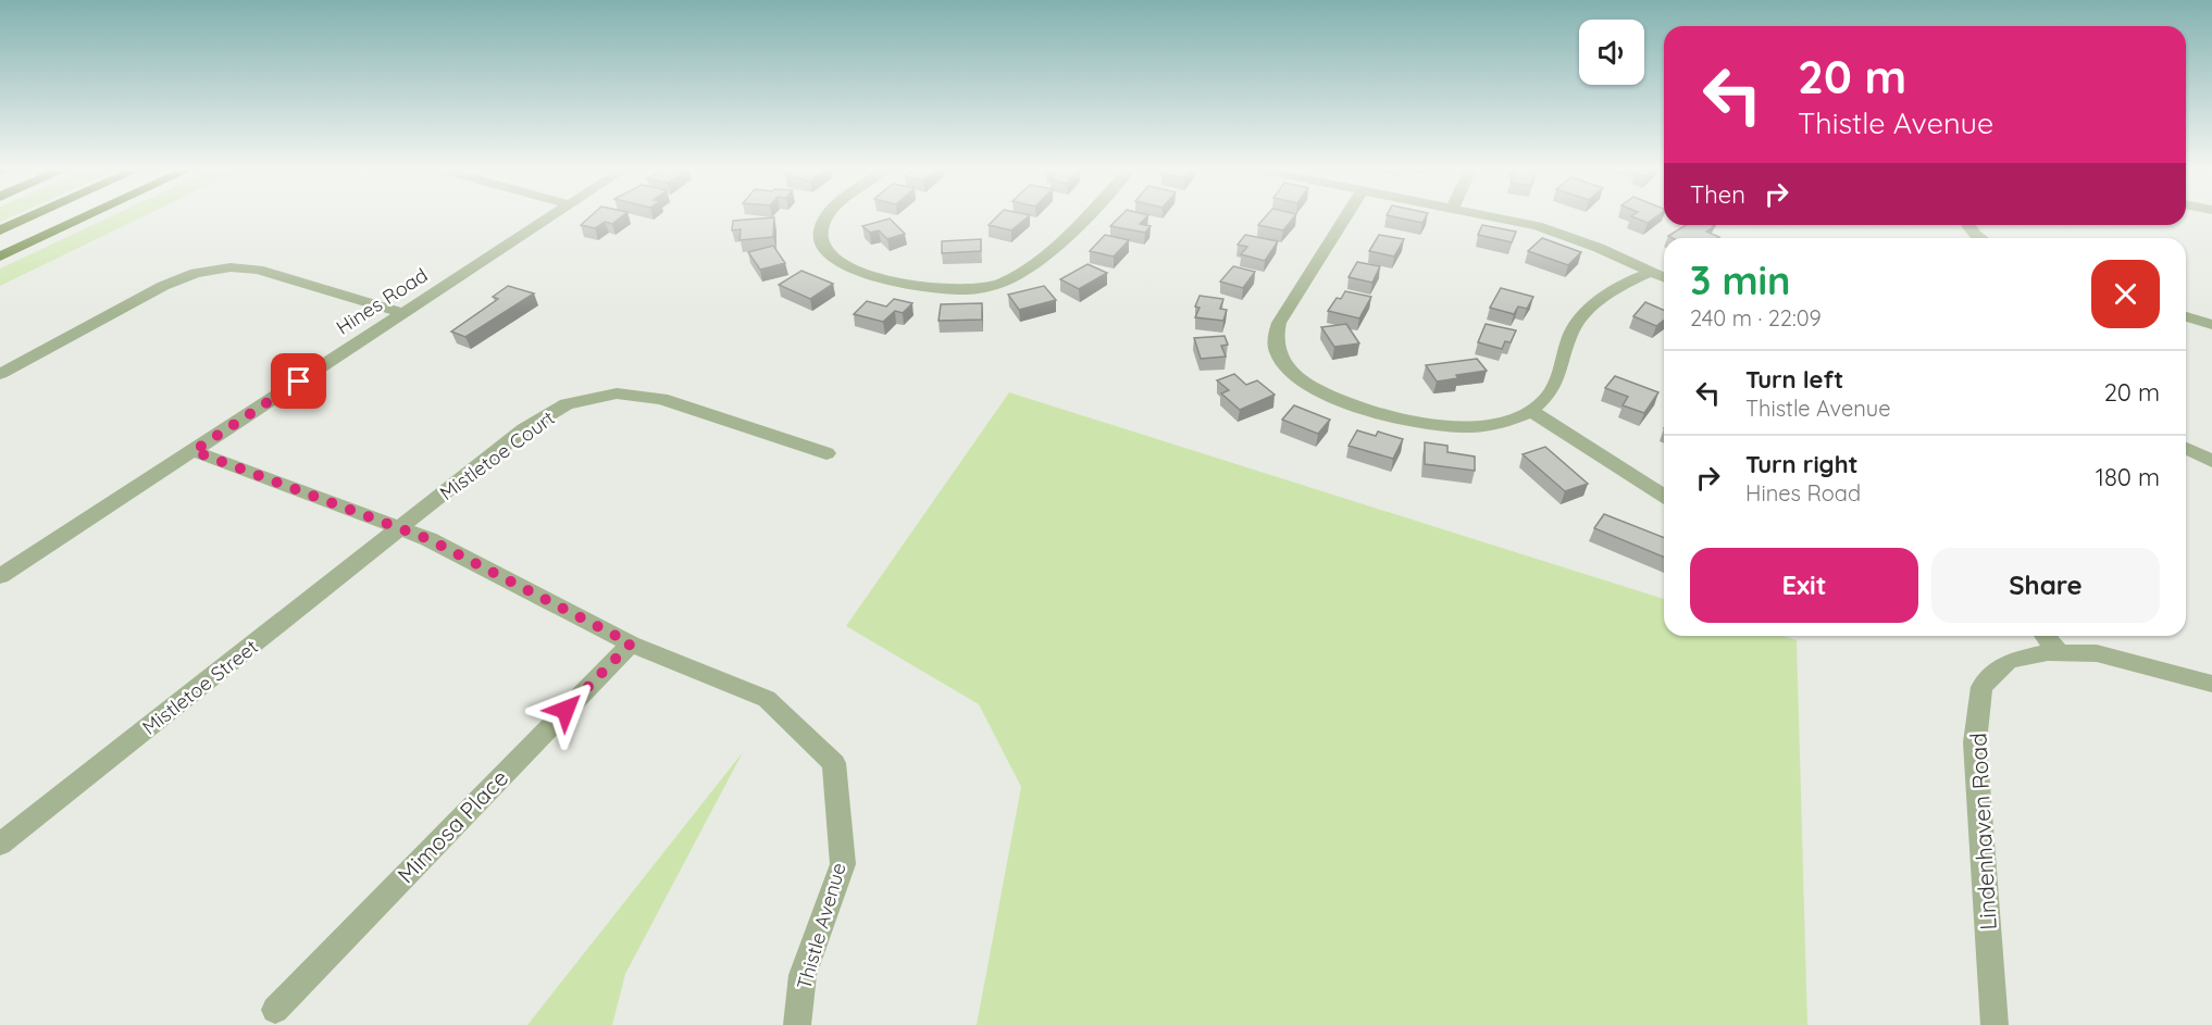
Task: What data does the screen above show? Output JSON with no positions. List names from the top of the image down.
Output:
{
  "streets": {
    "street": [
      "Hines Road",
      "Mistletoe Court",
      "Mistletoe Street",
      "Mimosa Place",
      "Lindenhaven Road",
      "Thistle Avenue"
    ]
  },
  "crossings": [
    ["Hines Road", "Thistle Avenue"],
    ["Mistletoe Court", "Mistletoe Street"],
    ["Mistletoe Court", "Thistle Avenue"],
    ["Mistletoe Street", "Thistle Avenue"],
    ["Mimosa Place", "Thistle Avenue"]
  ],
  "page": {
    "turn": ["20 m", "Thistle Avenue"],
    "then": "Then",
    "heading": ["3 min", "240 m · 22:09"],
    "list": [
      {
        "name": "Turn left",
        "note": "Thistle Avenue",
        "value": "20 m"
      },
      {
        "name": "Turn right",
        "note": "Hines Road",
        "value": "180 m"
      }
    ],
    "buttons": ["Exit", "Share"]
  }
}
